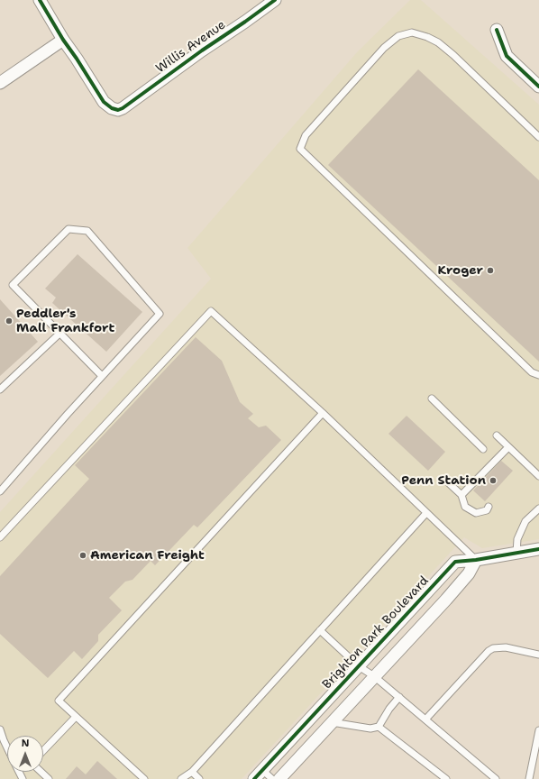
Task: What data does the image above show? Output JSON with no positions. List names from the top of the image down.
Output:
{
  "streets": {
    "street": ["Willis Avenue", "Brighton Park Boulevard"]
  },
  "places": [
    "Kroger",
    "Peddler's Mall Frankfort",
    "Penn Station",
    "American Freight"
  ],
  "north": "top"
}
